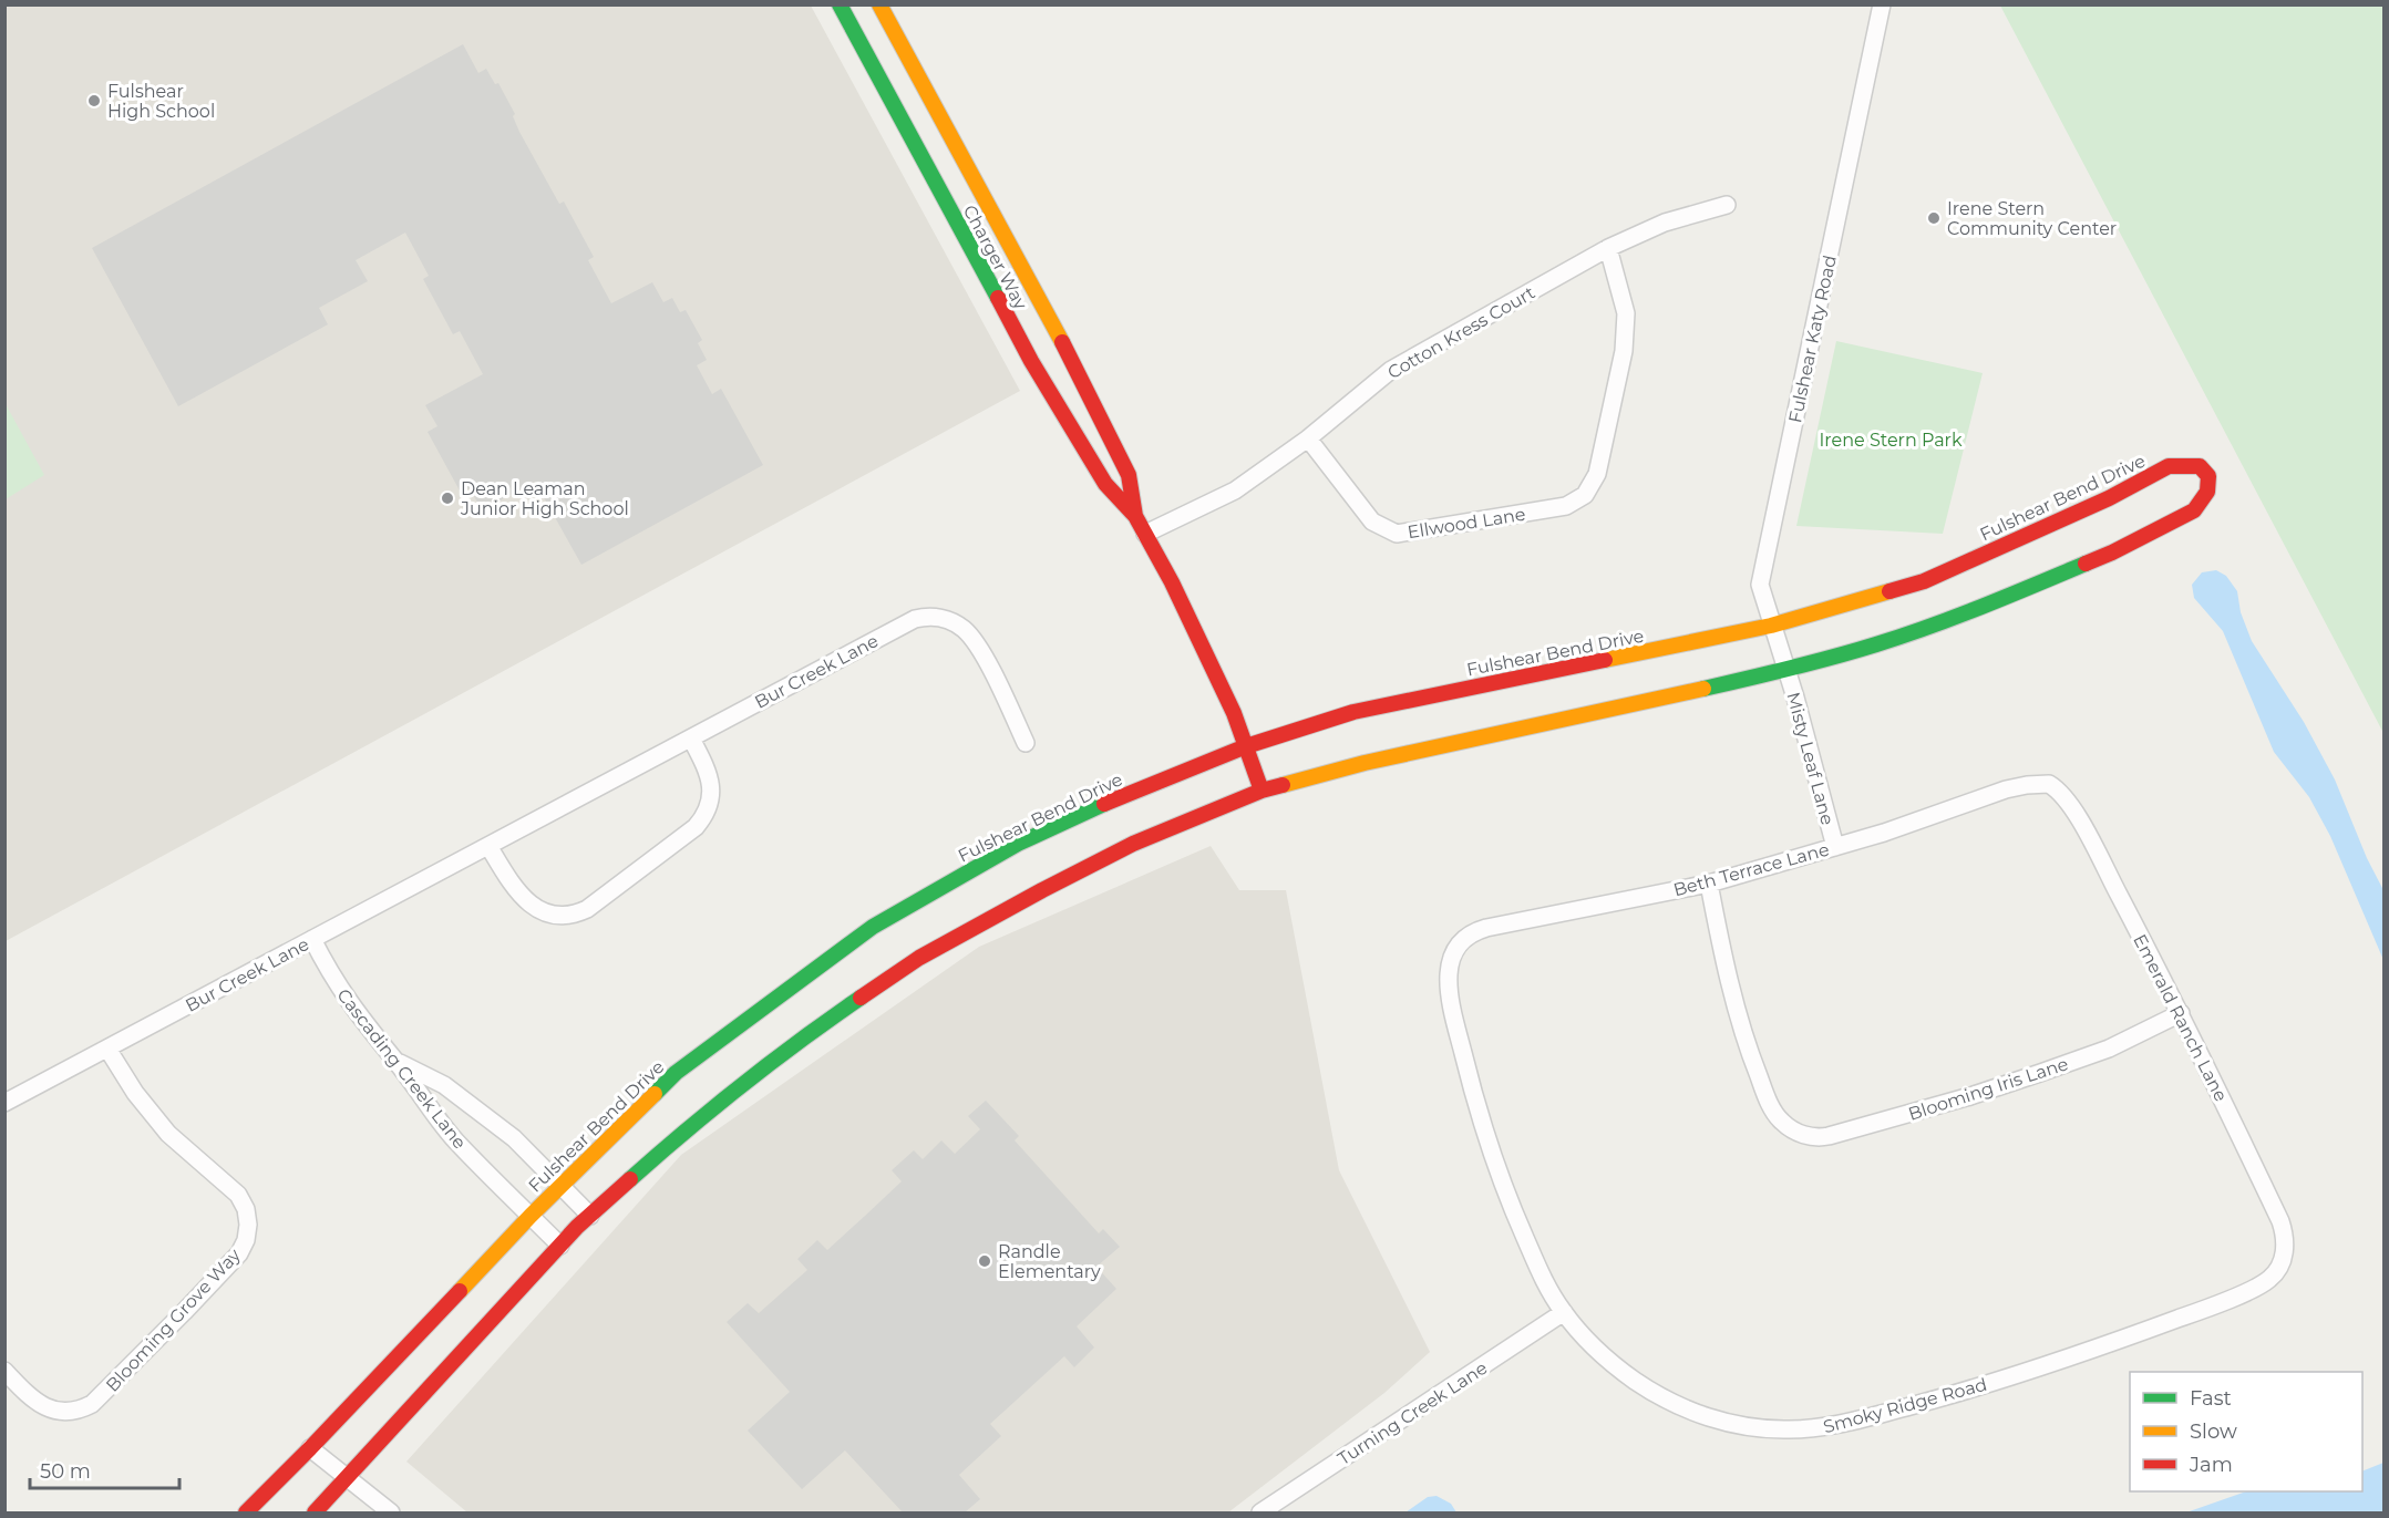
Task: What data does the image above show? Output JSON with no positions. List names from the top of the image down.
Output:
{
  "streets": {
    "street": [
      "Charger Way",
      "Cotton Kress Court",
      "Fulshear Katy Road",
      "Fulshear Bend Drive",
      "Ellwood Lane",
      "Bur Creek Lane",
      "Misty Leaf Lane",
      "Beth Terrace Lane",
      "Emerald Ranch Lane",
      "Cascading Creek Lane",
      "Blooming Iris Lane",
      "Blooming Grove Way",
      "Smoky Ridge Road",
      "Turning Creek Lane"
    ]
  },
  "crossings": [
    ["Charger Way", "Cotton Kress Court"],
    ["Charger Way", "Fulshear Bend Drive"],
    ["Cotton Kress Court", "Ellwood Lane"],
    ["Fulshear Katy Road", "Fulshear Bend Drive"],
    ["Fulshear Katy Road", "Misty Leaf Lane"],
    ["Fulshear Bend Drive", "Misty Leaf Lane"],
    ["Fulshear Bend Drive", "Cascading Creek Lane"],
    ["Bur Creek Lane", "Cascading Creek Lane"],
    ["Bur Creek Lane", "Blooming Grove Way"],
    ["Misty Leaf Lane", "Beth Terrace Lane"],
    ["Beth Terrace Lane", "Emerald Ranch Lane"],
    ["Beth Terrace Lane", "Blooming Iris Lane"],
    ["Beth Terrace Lane", "Smoky Ridge Road"],
    ["Emerald Ranch Lane", "Blooming Iris Lane"],
    ["Emerald Ranch Lane", "Smoky Ridge Road"],
    ["Smoky Ridge Road", "Turning Creek Lane"]
  ],
  "parks": ["Irene Stern Park"],
  "places": [
    "Fulshear High School",
    "Irene Stern Community Center",
    "Dean Leaman Junior High School",
    "Randle Elementary"
  ],
  "legend": ["Fast", "Slow", "Jam"],
  "scale_bar": "50 m"
}
